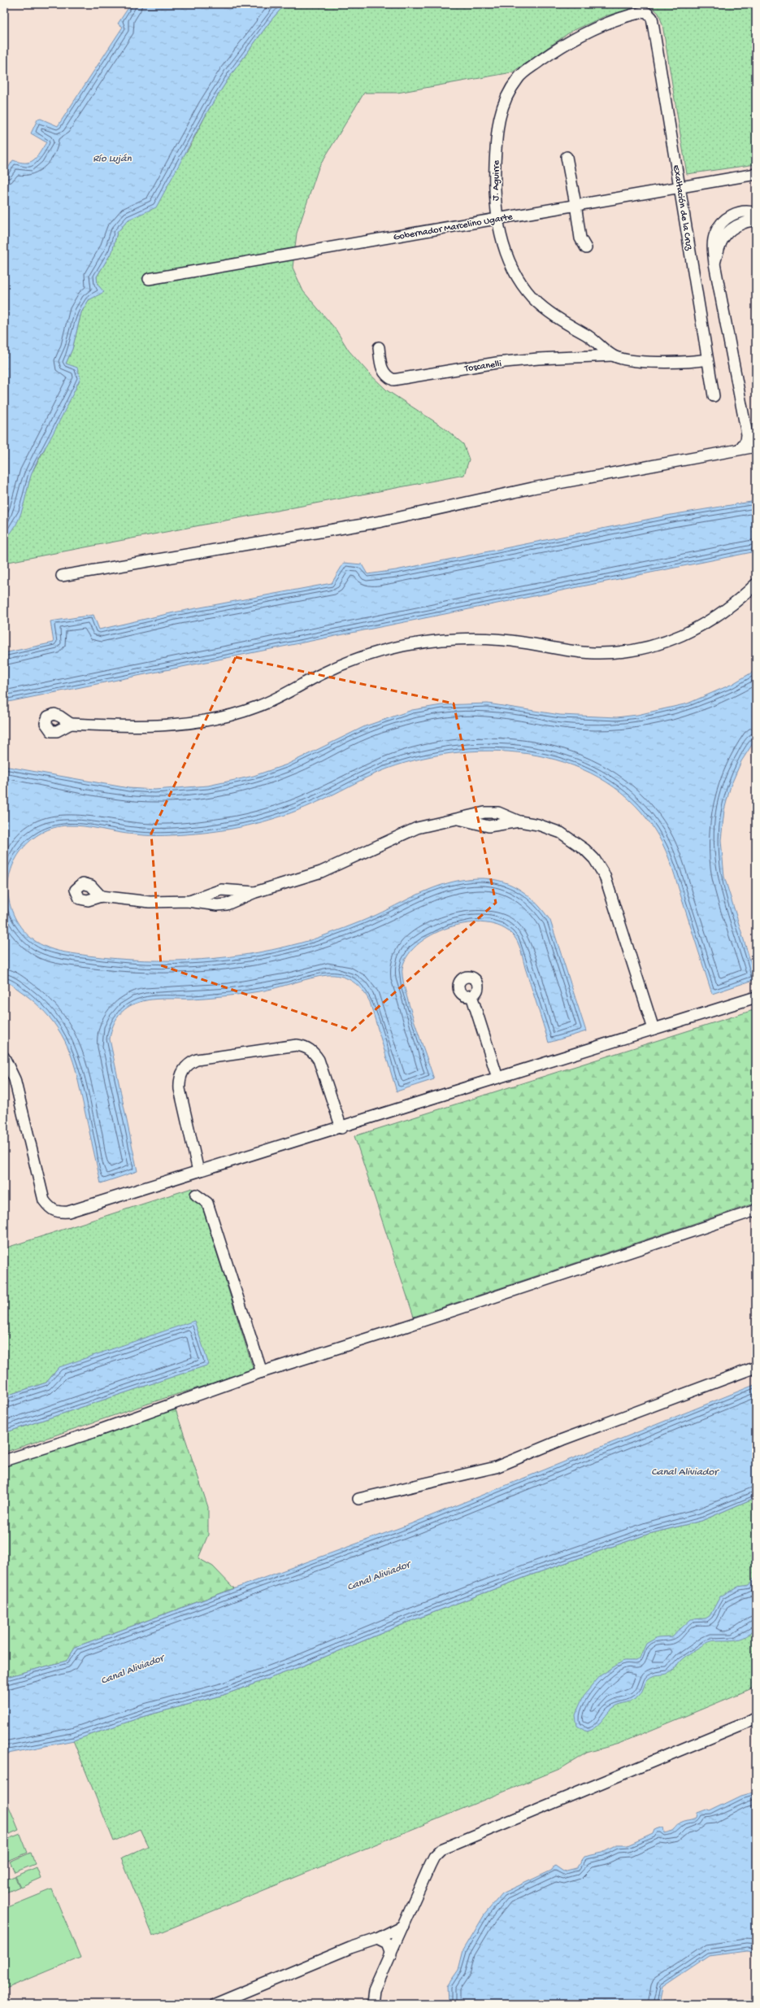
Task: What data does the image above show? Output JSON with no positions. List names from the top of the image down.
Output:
{
  "streets": {
    "street": [
      "J. Aguirre",
      "Exaltación de la Cruz",
      "Gobernador Marcelino Ugarte",
      "Toscanelli"
    ]
  },
  "crossings": [
    ["J. Aguirre", "Exaltación de la Cruz"],
    ["J. Aguirre", "Gobernador Marcelino Ugarte"],
    ["J. Aguirre", "Toscanelli"],
    ["Exaltación de la Cruz", "Gobernador Marcelino Ugarte"]
  ],
  "water": ["Río Luján", "Canal Aliviador"]
}
